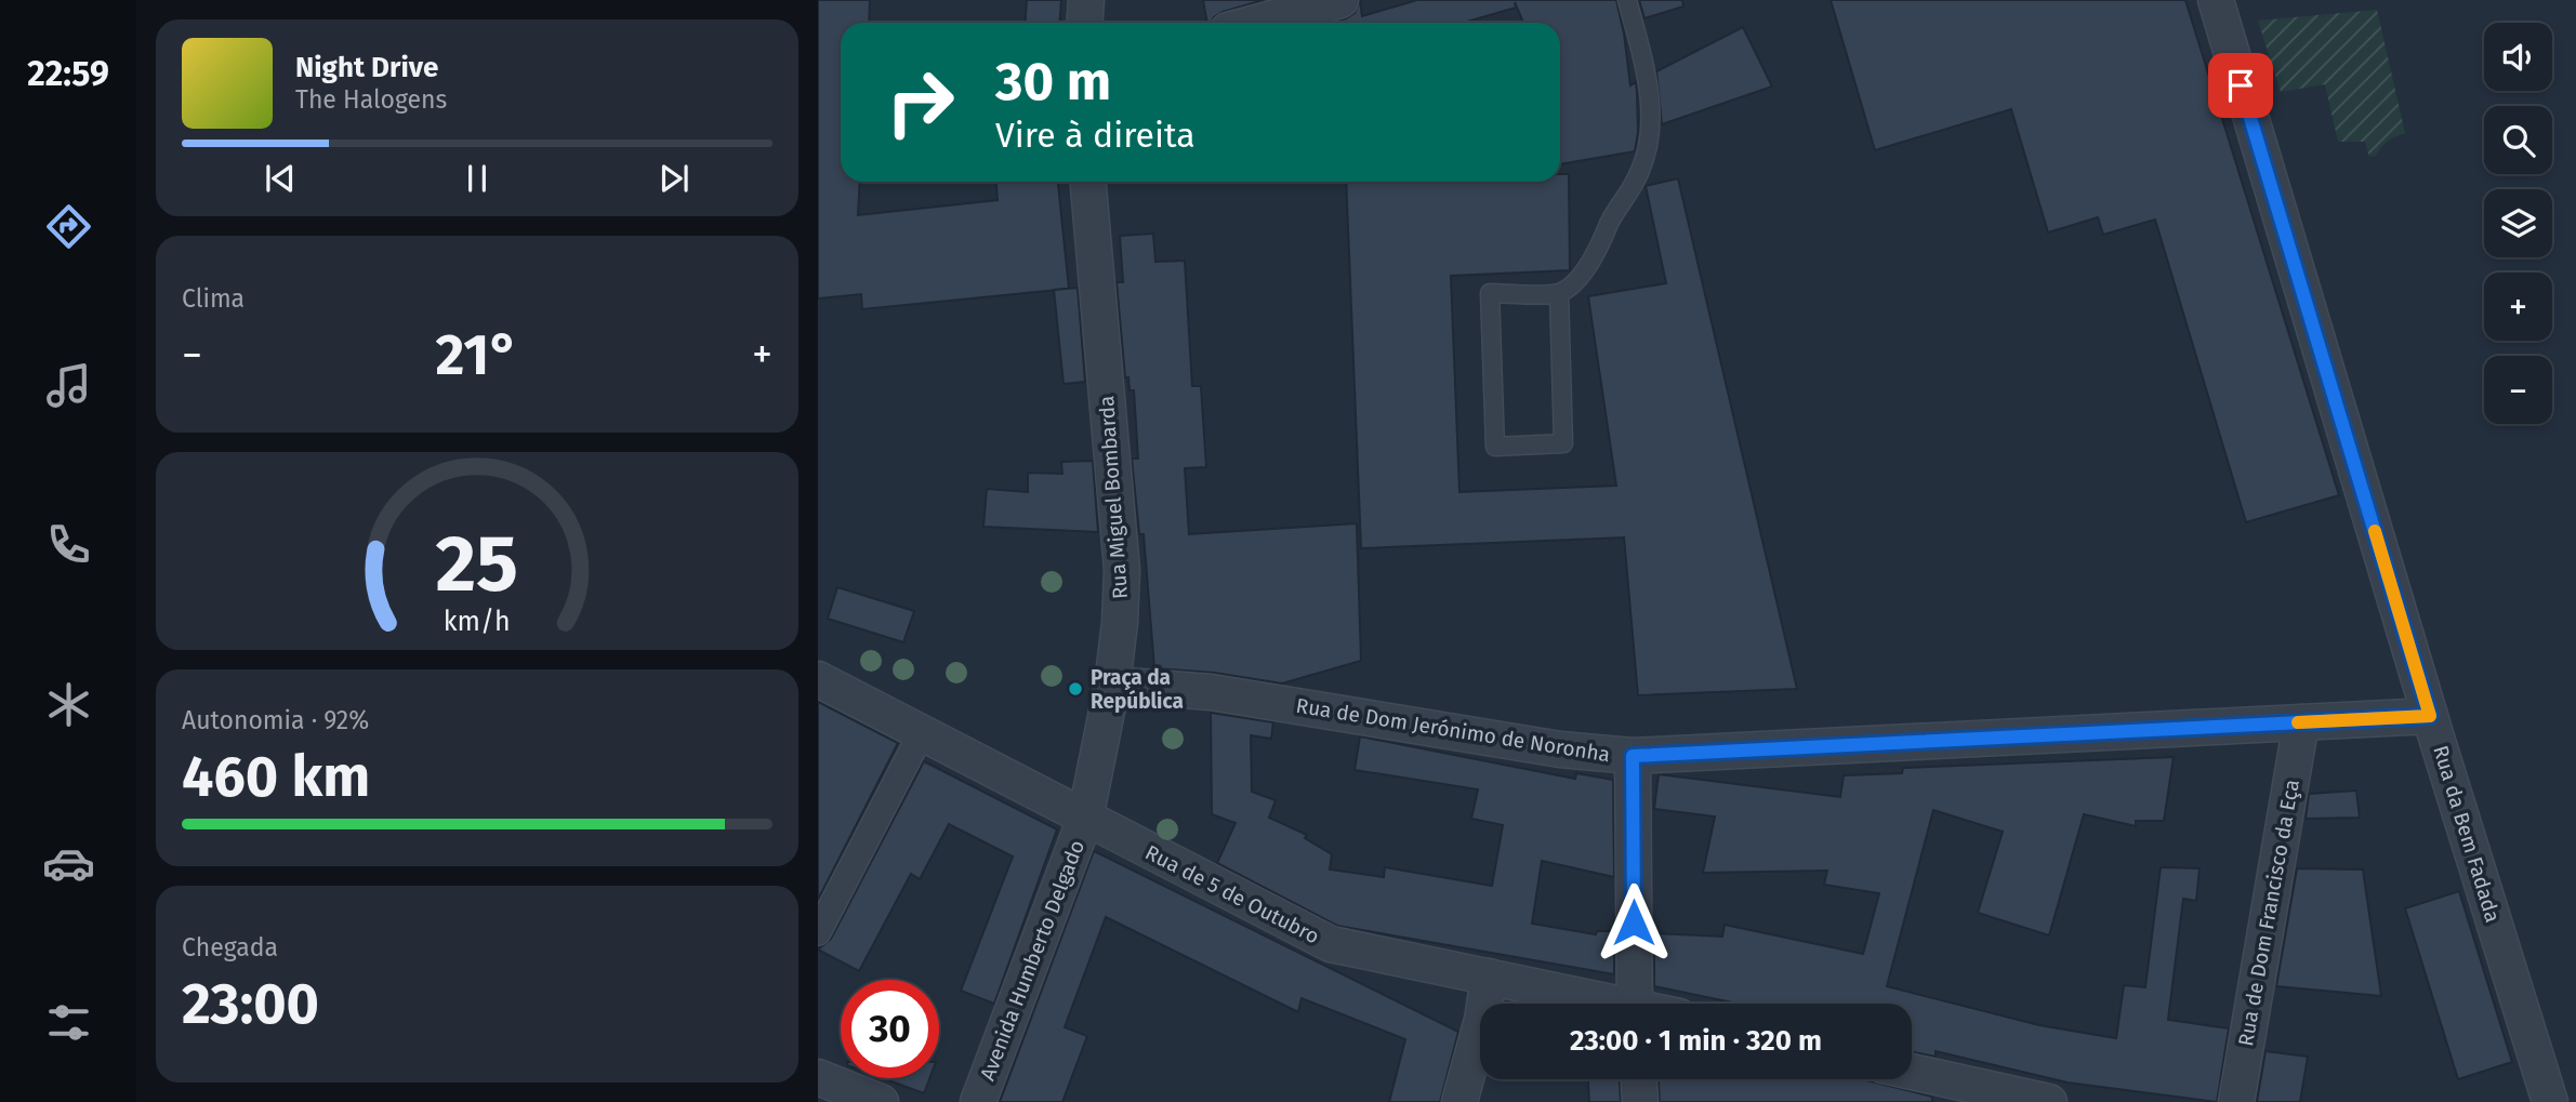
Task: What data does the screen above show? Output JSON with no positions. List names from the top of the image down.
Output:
{
  "streets": {
    "street": [
      "Rua Miguel Bombarda",
      "Rua de Dom Jerónimo de Noronha",
      "Rua da Bem Fadada",
      "Rua de 5 de Outubro",
      "Rua de Dom Francisco da Eça",
      "Avenida Humberto Delgado"
    ]
  },
  "crossings": [
    ["Rua Miguel Bombarda", "Rua de Dom Jerónimo de Noronha"],
    ["Rua Miguel Bombarda", "Rua de 5 de Outubro"],
    ["Rua Miguel Bombarda", "Avenida Humberto Delgado"],
    ["Rua de Dom Jerónimo de Noronha", "Rua da Bem Fadada"],
    ["Rua de Dom Jerónimo de Noronha", "Rua de Dom Francisco da Eça"],
    ["Rua de 5 de Outubro", "Avenida Humberto Delgado"]
  ],
  "places": ["Praça da República"],
  "page": {
    "tabs": "22:59",
    "map_buttons": ["+", "−"],
    "turn": ["30 m", "Vire à direita"],
    "song": ["Night Drive", "The Halogens"],
    "tile": [
      "Clima",
      ["Autonomia · 92%", "460 km"],
      ["Chegada", "23:00"]
    ],
    "heat": ["−", "21°", "+"],
    "limit": "30",
    "trip": "23:00 · 1 min · 320 m",
    "gauge": ["25", "km/h"]
  }
}
